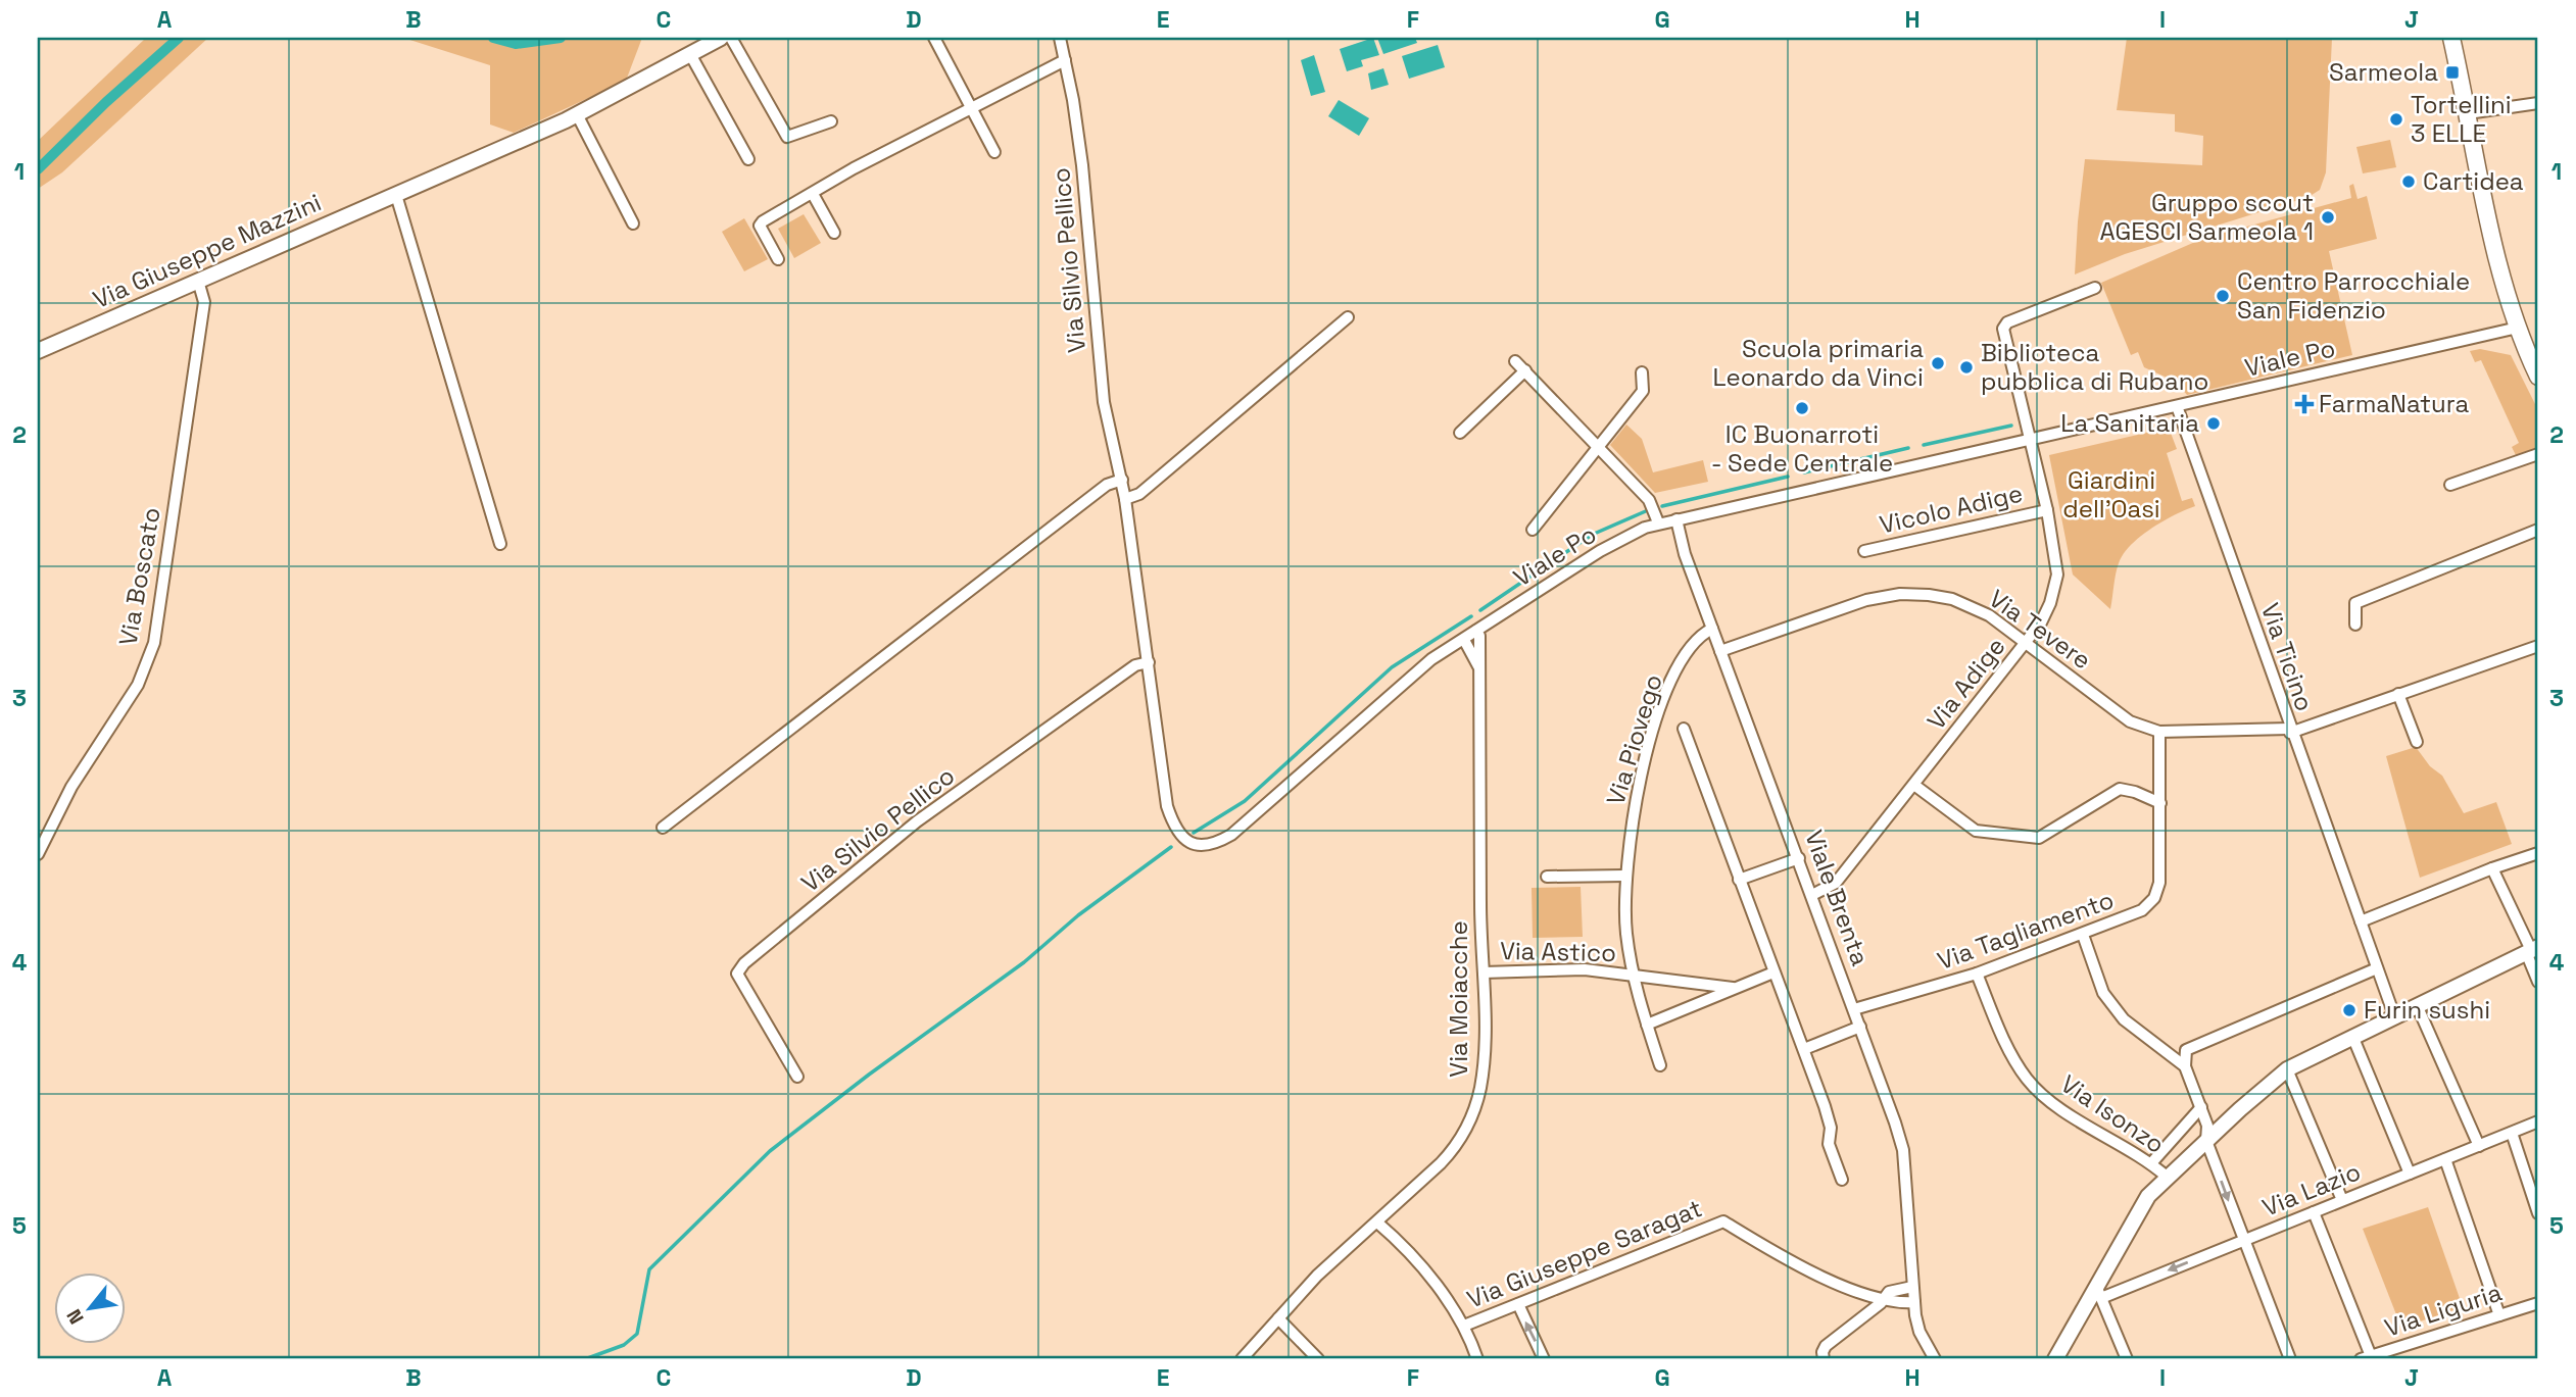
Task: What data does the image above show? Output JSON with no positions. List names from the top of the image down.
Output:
{
  "streets": {
    "main road": ["Via Giuseppe Mazzini"],
    "street": [
      "Via Silvio Pellico",
      "Viale Po",
      "Vicolo Adige",
      "Via Boscato",
      "Via Tevere",
      "Via Ticino",
      "Via Adige",
      "Via Piovego",
      "Viale Brenta",
      "Via Tagliamento",
      "Via Astico",
      "Via Moiacche",
      "Via Isonzo",
      "Via Lazio",
      "Via Giuseppe Saragat",
      "Via Liguria"
    ]
  },
  "crossings": [
    ["Via Giuseppe Mazzini", "Via Boscato"],
    ["Via Silvio Pellico", "Viale Po"],
    ["Via Silvio Pellico", "Via Moiacche"],
    ["Viale Po", "Via Ticino"],
    ["Viale Po", "Via Adige"],
    ["Viale Po", "Viale Brenta"],
    ["Viale Po", "Via Moiacche"],
    ["Vicolo Adige", "Via Adige"],
    ["Via Tevere", "Via Ticino"],
    ["Via Tevere", "Via Adige"],
    ["Via Tevere", "Viale Brenta"],
    ["Via Tevere", "Via Tagliamento"],
    ["Via Adige", "Viale Brenta"],
    ["Via Piovego", "Viale Brenta"],
    ["Via Piovego", "Via Astico"],
    ["Viale Brenta", "Via Tagliamento"],
    ["Via Tagliamento", "Via Isonzo"],
    ["Via Astico", "Via Moiacche"]
  ],
  "parks": ["Giardini dell'Oasi"],
  "places": {
    "transit": ["Sarmeola"],
    "other": [
      "Tortellini 3 ELLE",
      "Cartidea",
      "Gruppo scout AGESCI Sarmeola 1",
      "Centro Parrocchiale San Fidenzio",
      "Scuola primaria Leonardo da Vinci",
      "Biblioteca pubblica di Rubano",
      "IC Buonarroti - Sede Centrale",
      "La Sanitaria",
      "Furin sushi"
    ],
    "health": ["FarmaNatura"]
  },
  "north": "bottom left",
  "grid": {
    "columns": [
      "A",
      "B",
      "C",
      "D",
      "E",
      "F",
      "G",
      "H",
      "I",
      "J"
    ],
    "rows": [
      "1",
      "2",
      "3",
      "4",
      "5"
    ]
  }
}
